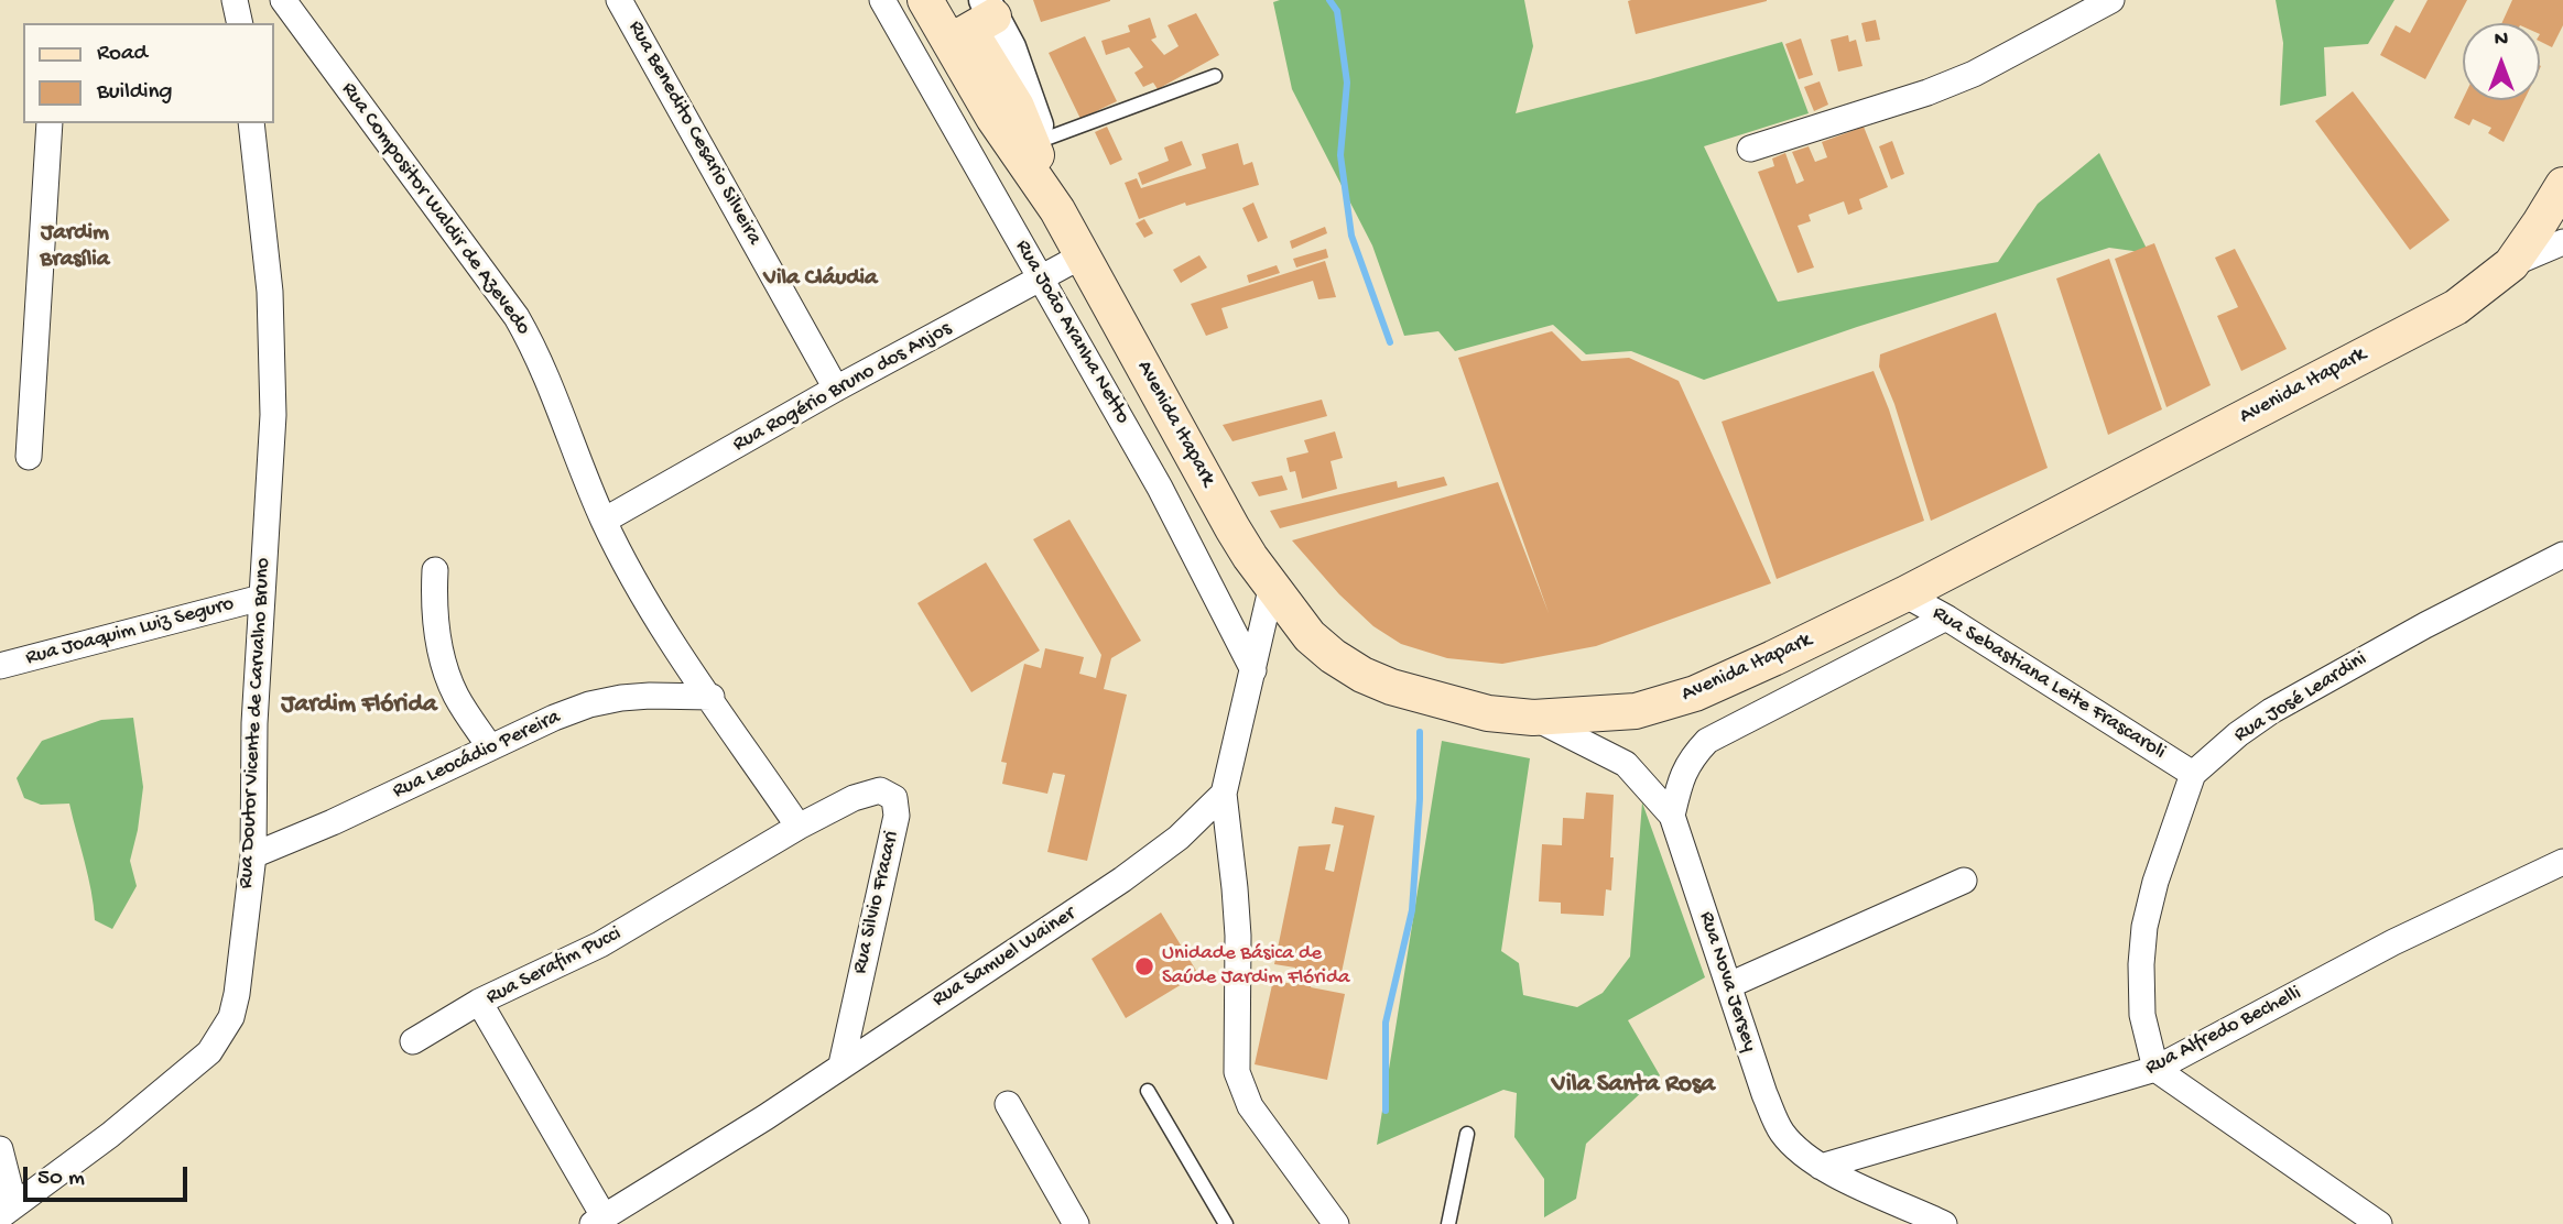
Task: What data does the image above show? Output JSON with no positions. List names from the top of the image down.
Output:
{
  "streets": {
    "main road": ["Avenida Itapark"],
    "street": [
      "Rua Benedito Cesario Silveira",
      "Rua Compositor Waldir de Azevedo",
      "Rua João Aranha Netto",
      "Rua Rogério Bruno dos Anjos",
      "Rua Joaquim Luiz Seguro",
      "Rua Sebastiana Leite Frascaroli",
      "Rua José Leardini",
      "Rua Doutor Vicente de Carvalho Bruno",
      "Rua Leocádio Pereira",
      "Rua Silvio Fracari",
      "Rua Samuel Wainer",
      "Rua Serafim Pucci",
      "Rua Nova Jersey",
      "Rua Alfredo Bechelli"
    ]
  },
  "crossings": [
    ["Rua Benedito Cesario Silveira", "Rua Rogério Bruno dos Anjos"],
    ["Rua Compositor Waldir de Azevedo", "Rua Rogério Bruno dos Anjos"],
    ["Rua Compositor Waldir de Azevedo", "Rua Leocádio Pereira"],
    ["Rua Compositor Waldir de Azevedo", "Rua Silvio Fracari"],
    ["Rua Compositor Waldir de Azevedo", "Rua Serafim Pucci"],
    ["Rua João Aranha Netto", "Rua Rogério Bruno dos Anjos"],
    ["Avenida Itapark", "Rua Rogério Bruno dos Anjos"],
    ["Avenida Itapark", "Rua Sebastiana Leite Frascaroli"],
    ["Avenida Itapark", "Rua Nova Jersey"],
    ["Rua Joaquim Luiz Seguro", "Rua Doutor Vicente de Carvalho Bruno"],
    ["Rua Sebastiana Leite Frascaroli", "Rua José Leardini"],
    ["Rua José Leardini", "Rua Alfredo Bechelli"],
    ["Rua Doutor Vicente de Carvalho Bruno", "Rua Leocádio Pereira"],
    ["Rua Silvio Fracari", "Rua Samuel Wainer"],
    ["Rua Silvio Fracari", "Rua Serafim Pucci"],
    ["Rua Samuel Wainer", "Rua Serafim Pucci"],
    ["Rua Nova Jersey", "Rua Alfredo Bechelli"]
  ],
  "districts": [
    "Jardim Brasília",
    "Vila Cláudia",
    "Jardim Flórida",
    "Vila Santa Rosa"
  ],
  "places": ["Unidade Básica de Saúde Jardim Flórida"],
  "legend": ["Road", "Building"],
  "scale_bar": "50 m",
  "north": "top"
}
